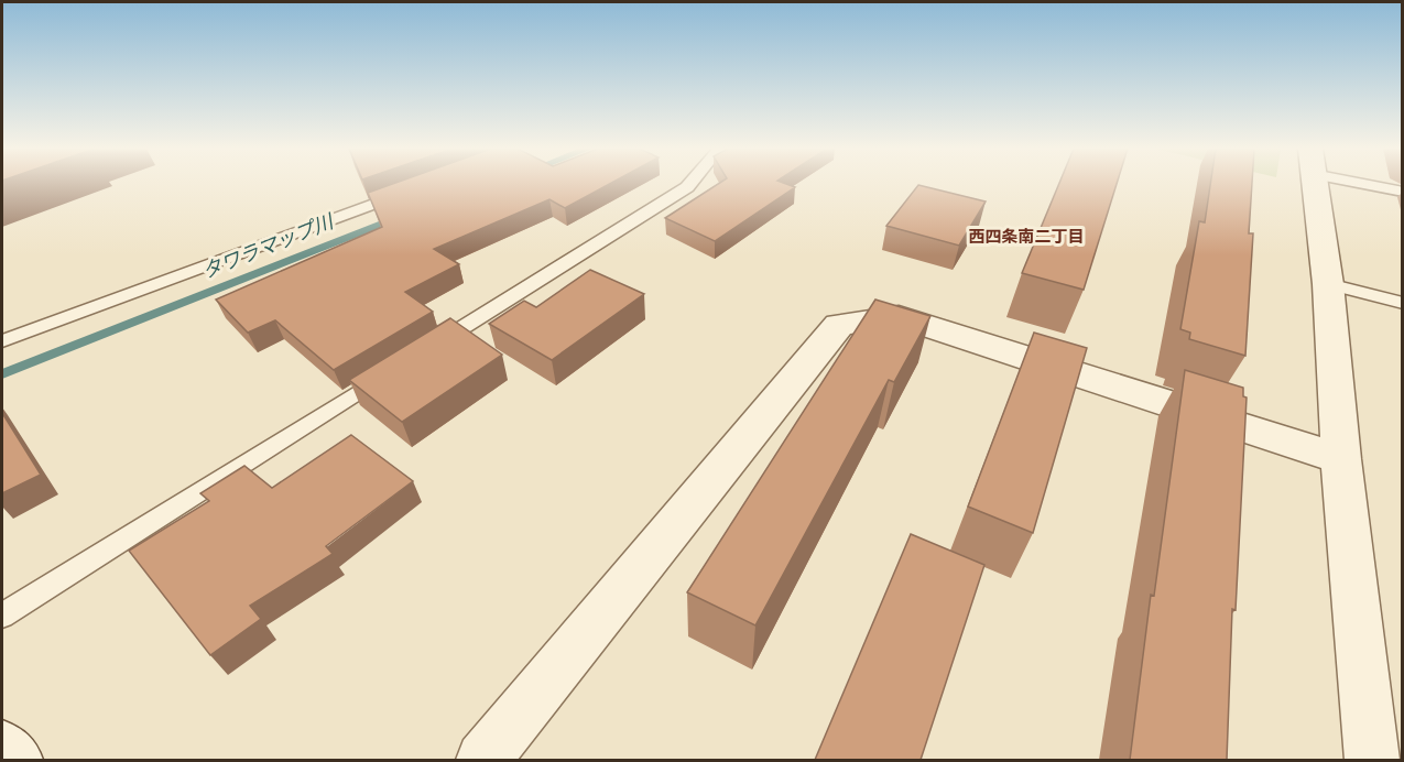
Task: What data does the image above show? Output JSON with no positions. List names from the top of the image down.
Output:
{
  "districts": ["西四条南二丁目"],
  "water": ["タワラマップ川"]
}
